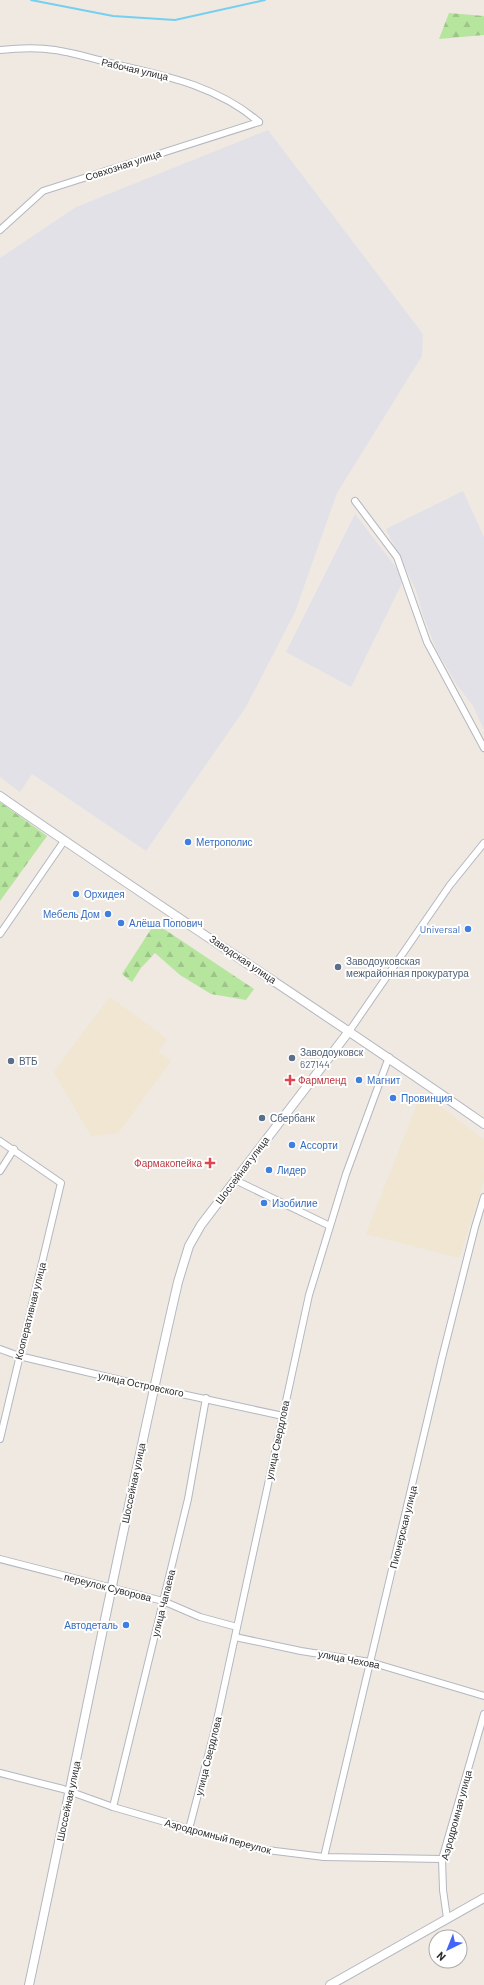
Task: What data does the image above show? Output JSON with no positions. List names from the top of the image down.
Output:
{
  "streets": {
    "main road": ["Заводская улица", "Шоссейная улица"],
    "street": [
      "Рабочая улица",
      "Совхозная улица",
      "Кооперативная улица",
      "улица Островского",
      "улица Свердлова",
      "Пионерская улица",
      "переулок Суворова",
      "улица Чапаева",
      "улица Чехова",
      "Аэродромная улица",
      "Аэродромный переулок"
    ]
  },
  "crossings": [
    ["Рабочая улица", "Совхозная улица"],
    ["Заводская улица", "Шоссейная улица"],
    ["Заводская улица", "улица Свердлова"],
    ["Шоссейная улица", "улица Островского"],
    ["Шоссейная улица", "переулок Суворова"],
    ["Шоссейная улица", "Аэродромный переулок"],
    ["Кооперативная улица", "улица Островского"],
    ["улица Островского", "улица Свердлова"],
    ["улица Островского", "улица Чапаева"],
    ["улица Свердлова", "переулок Суворова"],
    ["улица Свердлова", "улица Чехова"],
    ["улица Свердлова", "Аэродромный переулок"],
    ["Пионерская улица", "улица Чехова"],
    ["Пионерская улица", "Аэродромный переулок"],
    ["переулок Суворова", "улица Чапаева"],
    ["улица Чапаева", "Аэродромный переулок"],
    ["Аэродромная улица", "Аэродромный переулок"]
  ],
  "places": {
    "other": [
      "Метрополис",
      "Орхидея",
      "Мебель Дом",
      "Алёша Попович",
      "Universal",
      "Заводоуковская межрайонная прокуратура",
      "Заводоуковск 627144",
      "ВТБ",
      "Магнит",
      "Провинция",
      "Сбербанк",
      "Ассорти",
      "Лидер",
      "Изобилие",
      "Автодеталь"
    ],
    "health": ["Фармленд", "Фармакопейка"]
  },
  "north": "bottom left"
}
